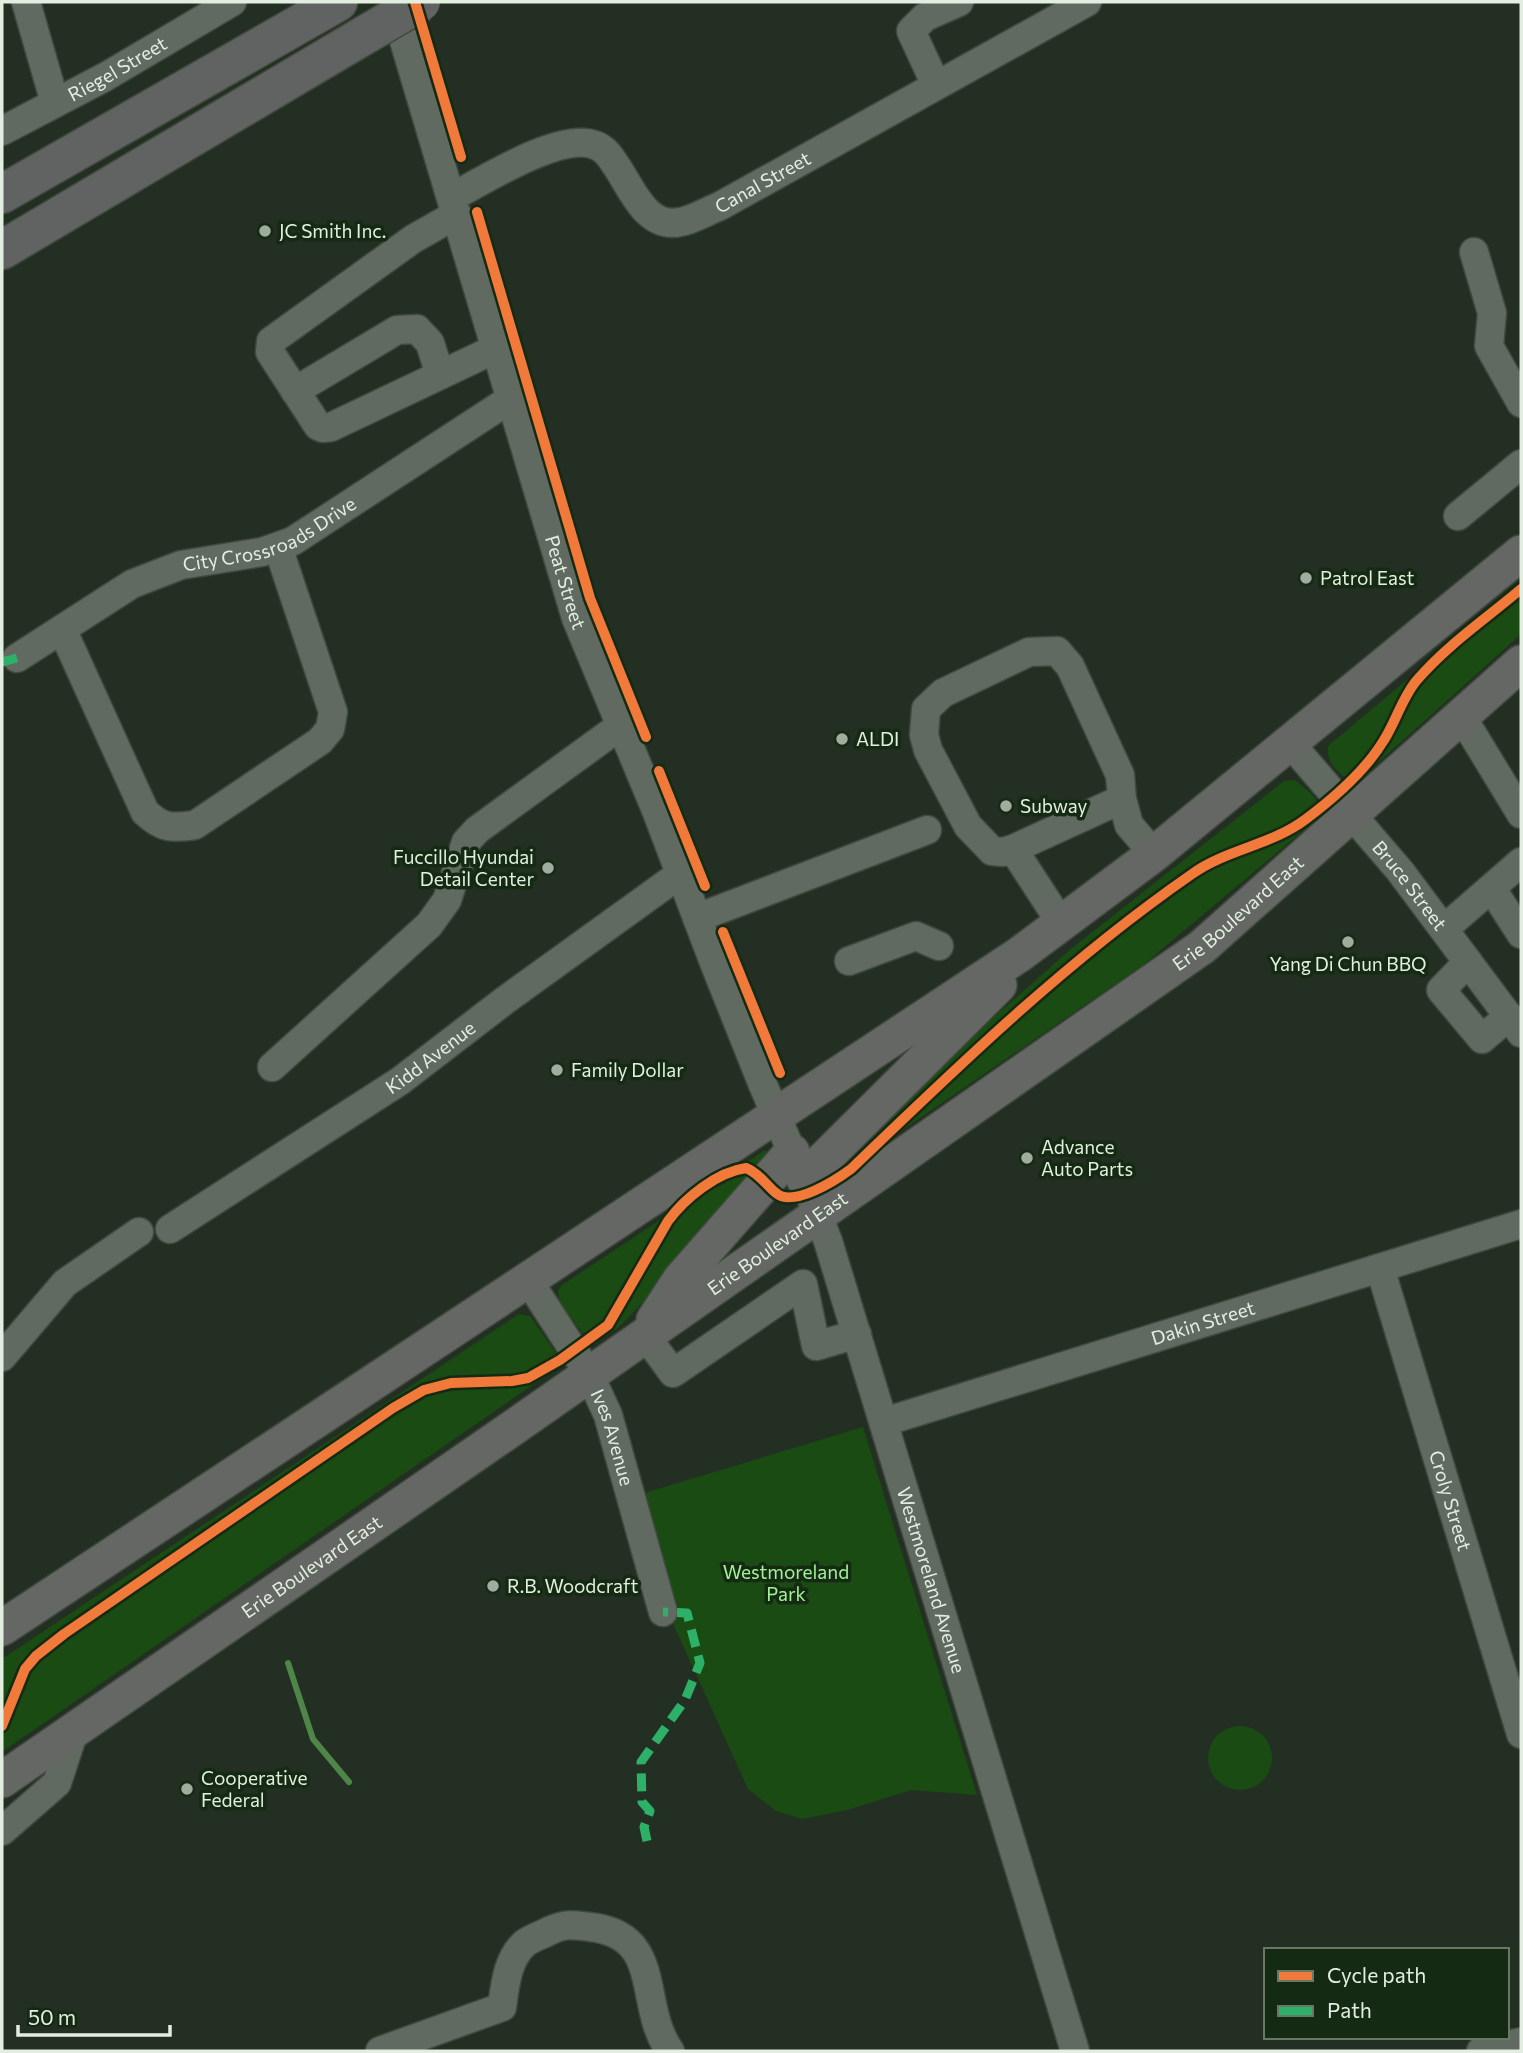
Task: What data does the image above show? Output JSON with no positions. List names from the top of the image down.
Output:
{
  "streets": {
    "main road": ["Erie Boulevard East"],
    "street": [
      "Riegel Street",
      "Canal Street",
      "City Crossroads Drive",
      "Peat Street",
      "Bruce Street",
      "Kidd Avenue",
      "Dakin Street",
      "Ives Avenue",
      "Croly Street",
      "Westmoreland Avenue"
    ]
  },
  "crossings": [
    ["Canal Street", "Peat Street"],
    ["City Crossroads Drive", "Peat Street"],
    ["Peat Street", "Kidd Avenue"],
    ["Peat Street", "Westmoreland Avenue"],
    ["Bruce Street", "Erie Boulevard East"],
    ["Erie Boulevard East", "Ives Avenue"],
    ["Erie Boulevard East", "Westmoreland Avenue"],
    ["Dakin Street", "Croly Street"],
    ["Dakin Street", "Westmoreland Avenue"]
  ],
  "parks": ["Westmoreland Park"],
  "places": [
    "JC Smith Inc.",
    "Patrol East",
    "ALDI",
    "Subway",
    "Fuccillo Hyundai Detail Center",
    "Yang Di Chun BBQ",
    "Family Dollar",
    "Advance Auto Parts",
    "R.B. Woodcraft",
    "Cooperative Federal"
  ],
  "legend": ["Cycle path", "Path"],
  "scale_bar": "50 m"
}
